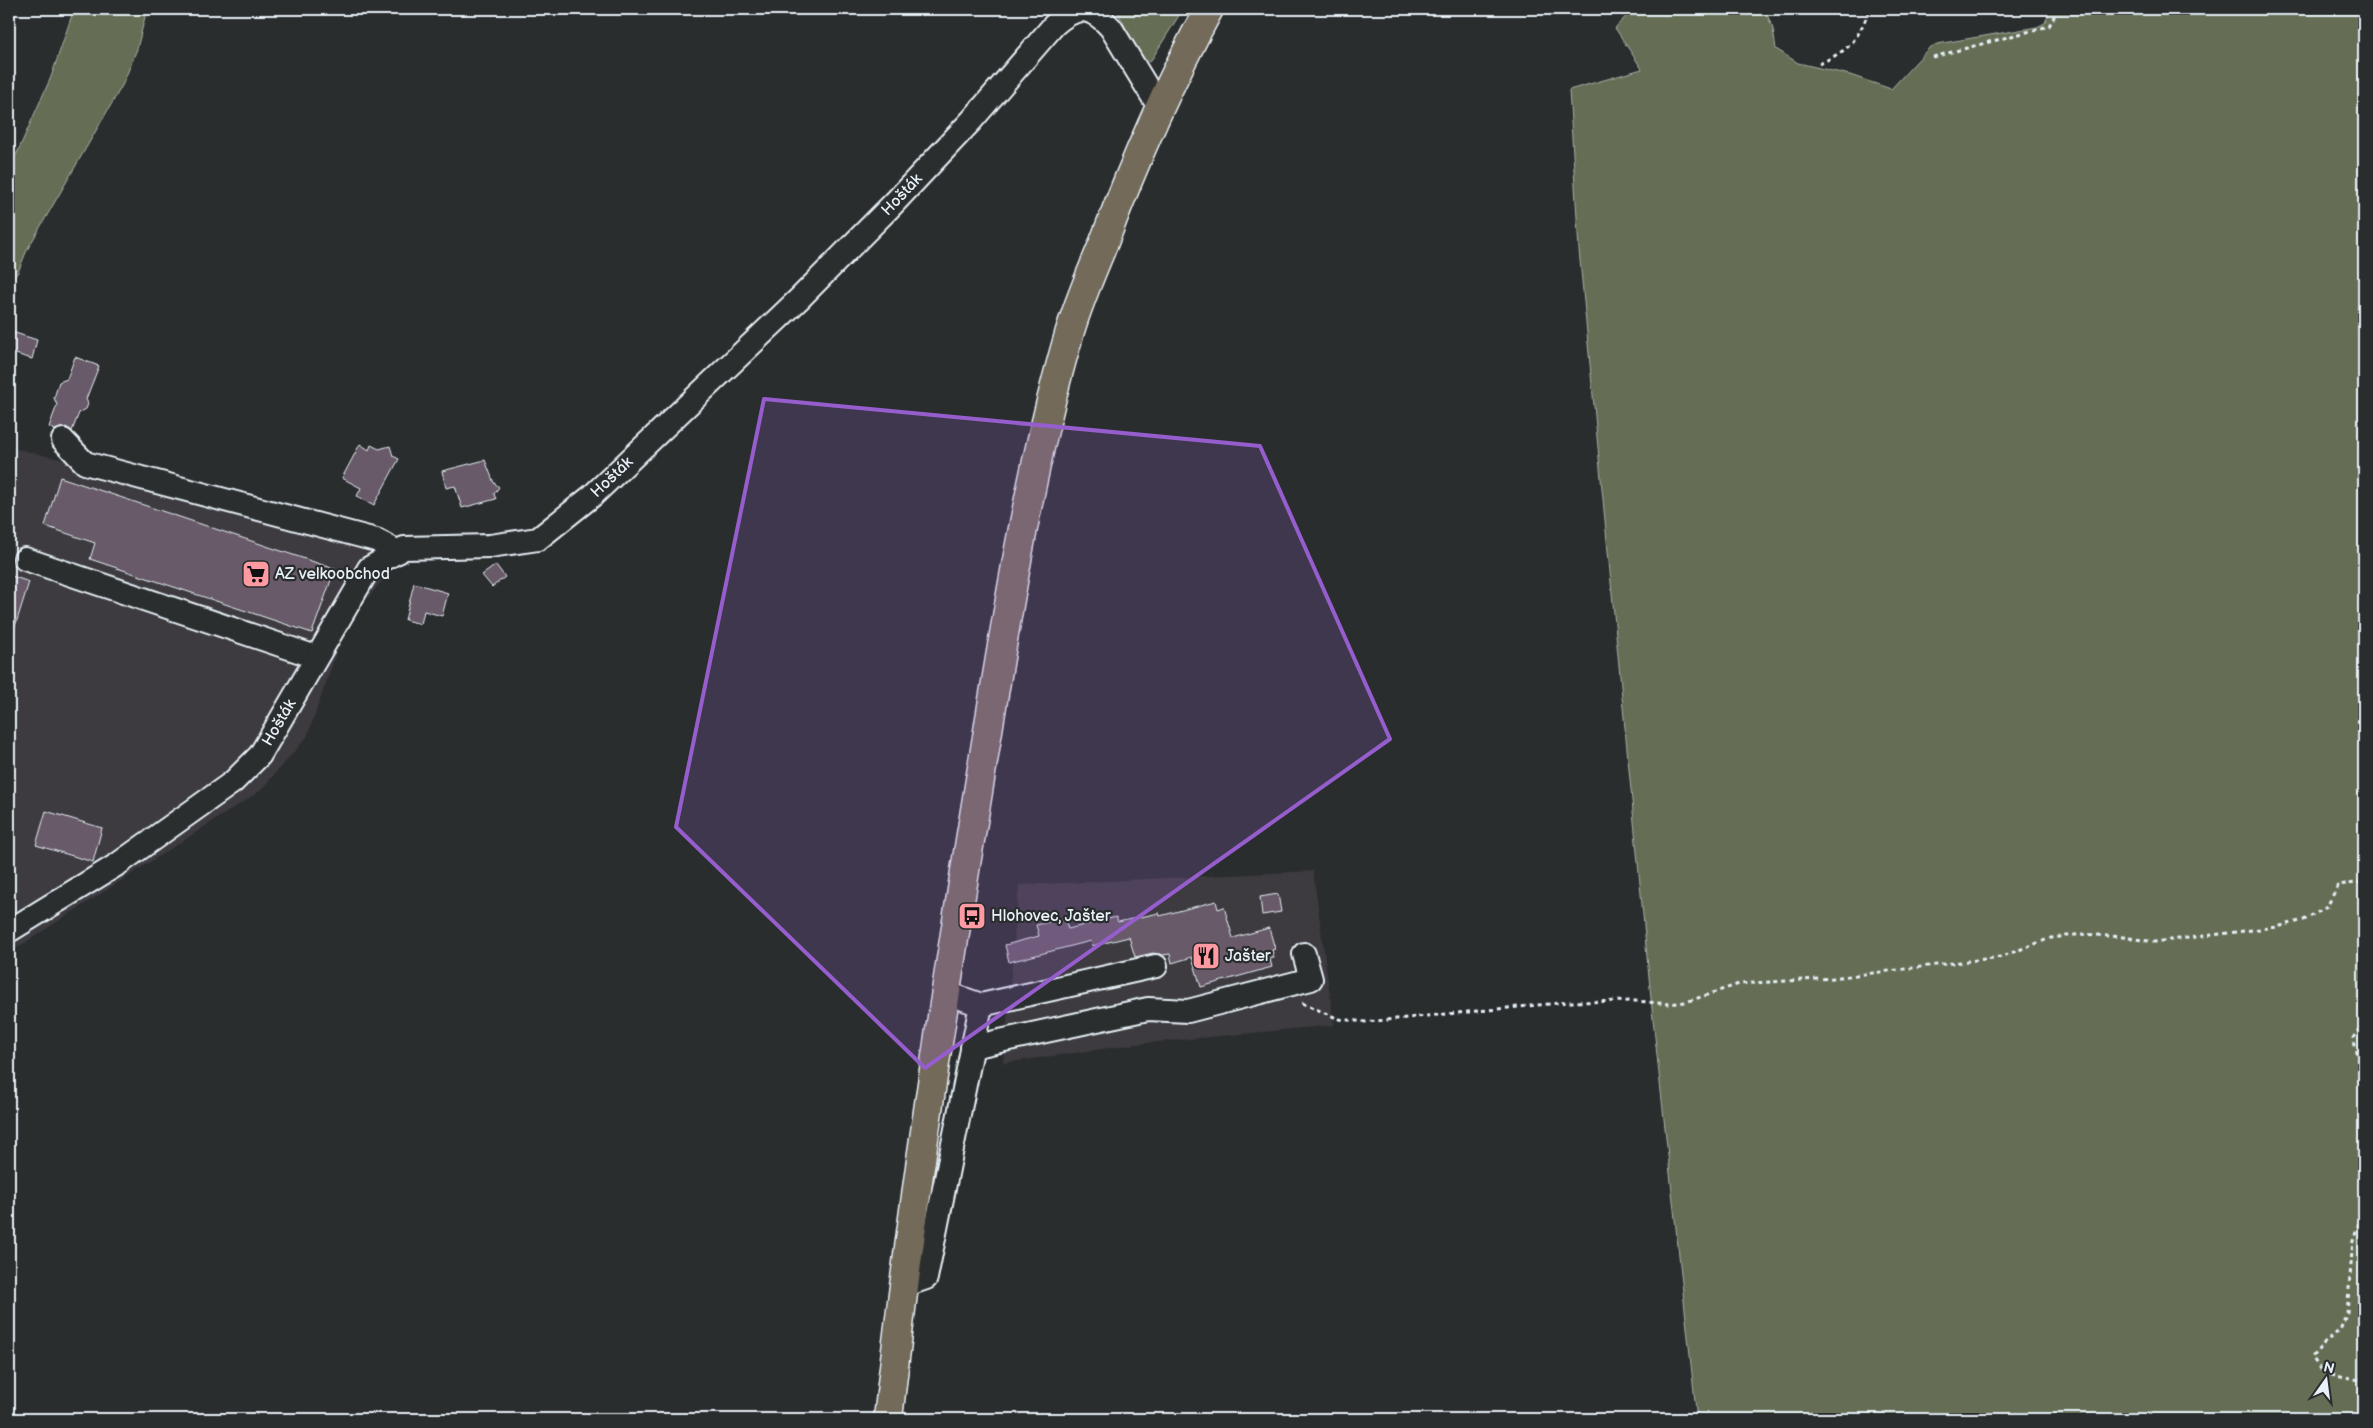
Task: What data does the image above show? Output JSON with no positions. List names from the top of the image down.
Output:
{
  "streets": {
    "lane": ["Hošták"]
  },
  "places": {
    "supermarket": ["AZ velkoobchod"],
    "bus stop": ["Hlohovec, Jašter"],
    "restaurant": ["Jašter"]
  },
  "north": "top"
}
